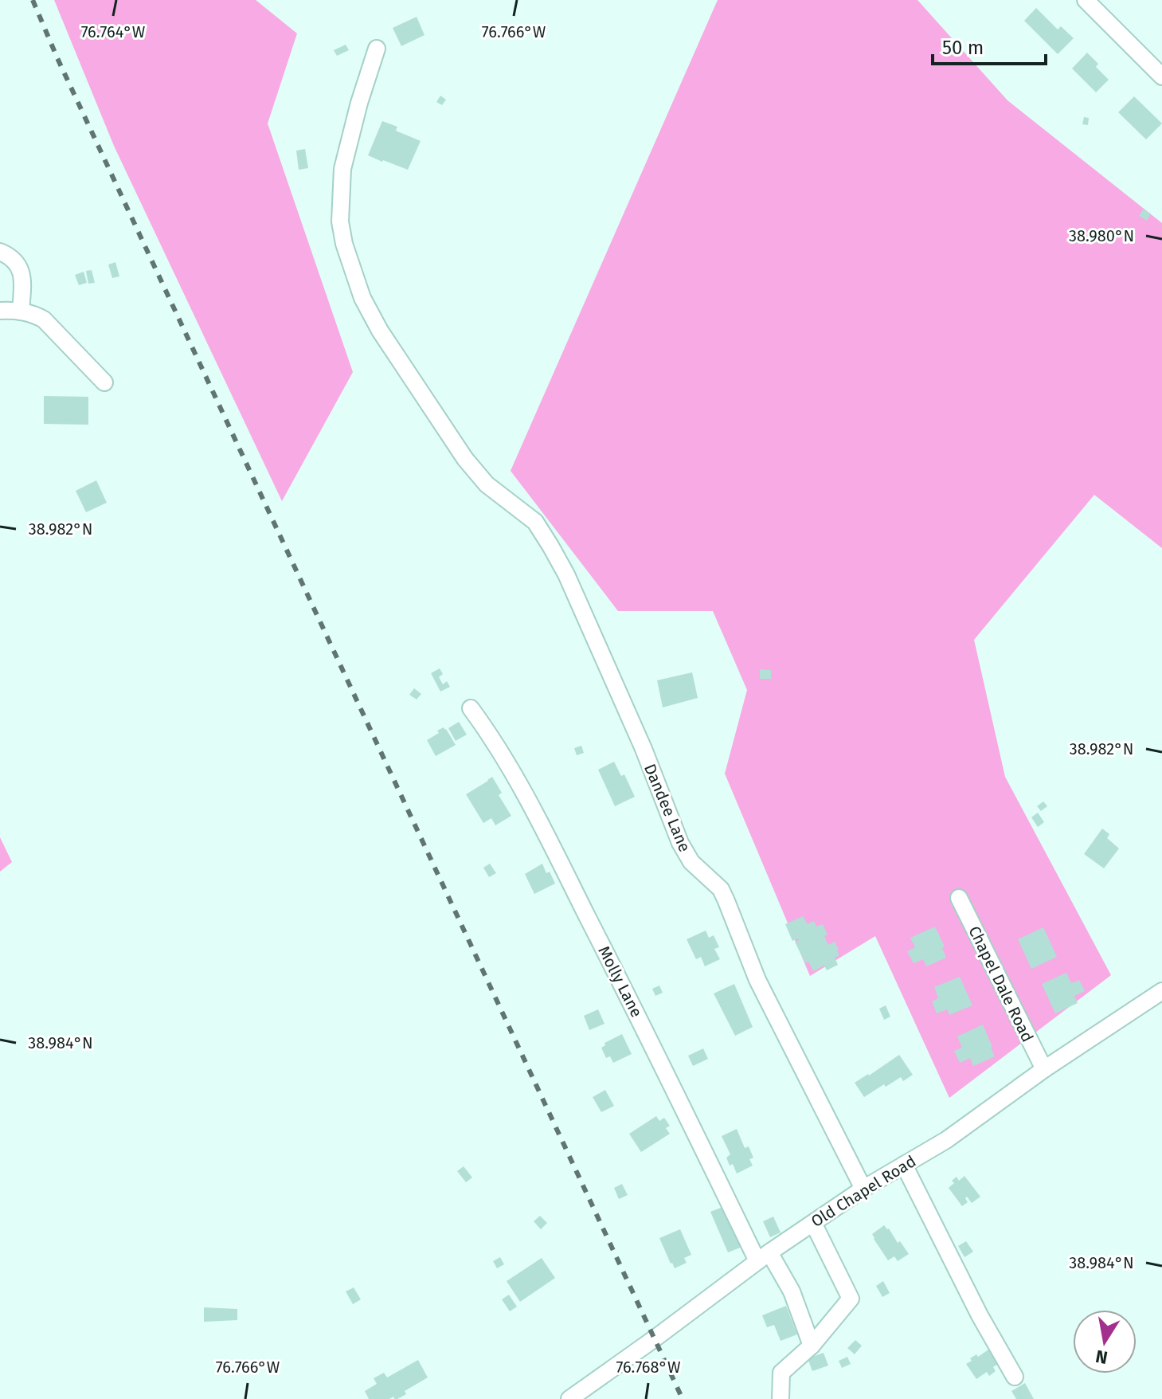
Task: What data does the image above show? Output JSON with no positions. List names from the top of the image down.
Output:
{
  "streets": {
    "street": [
      "Dandee Lane",
      "Molly Lane",
      "Chapel Dale Road",
      "Old Chapel Road"
    ]
  },
  "crossings": [
    ["Dandee Lane", "Old Chapel Road"],
    ["Molly Lane", "Old Chapel Road"],
    ["Chapel Dale Road", "Old Chapel Road"]
  ],
  "scale_bar": "50 m",
  "north": "bottom",
  "coordinates": [
    "76.766°W",
    "76.764°W",
    "38.980°N",
    "38.982°N",
    "38.984°N",
    "76.768°W"
  ]
}
